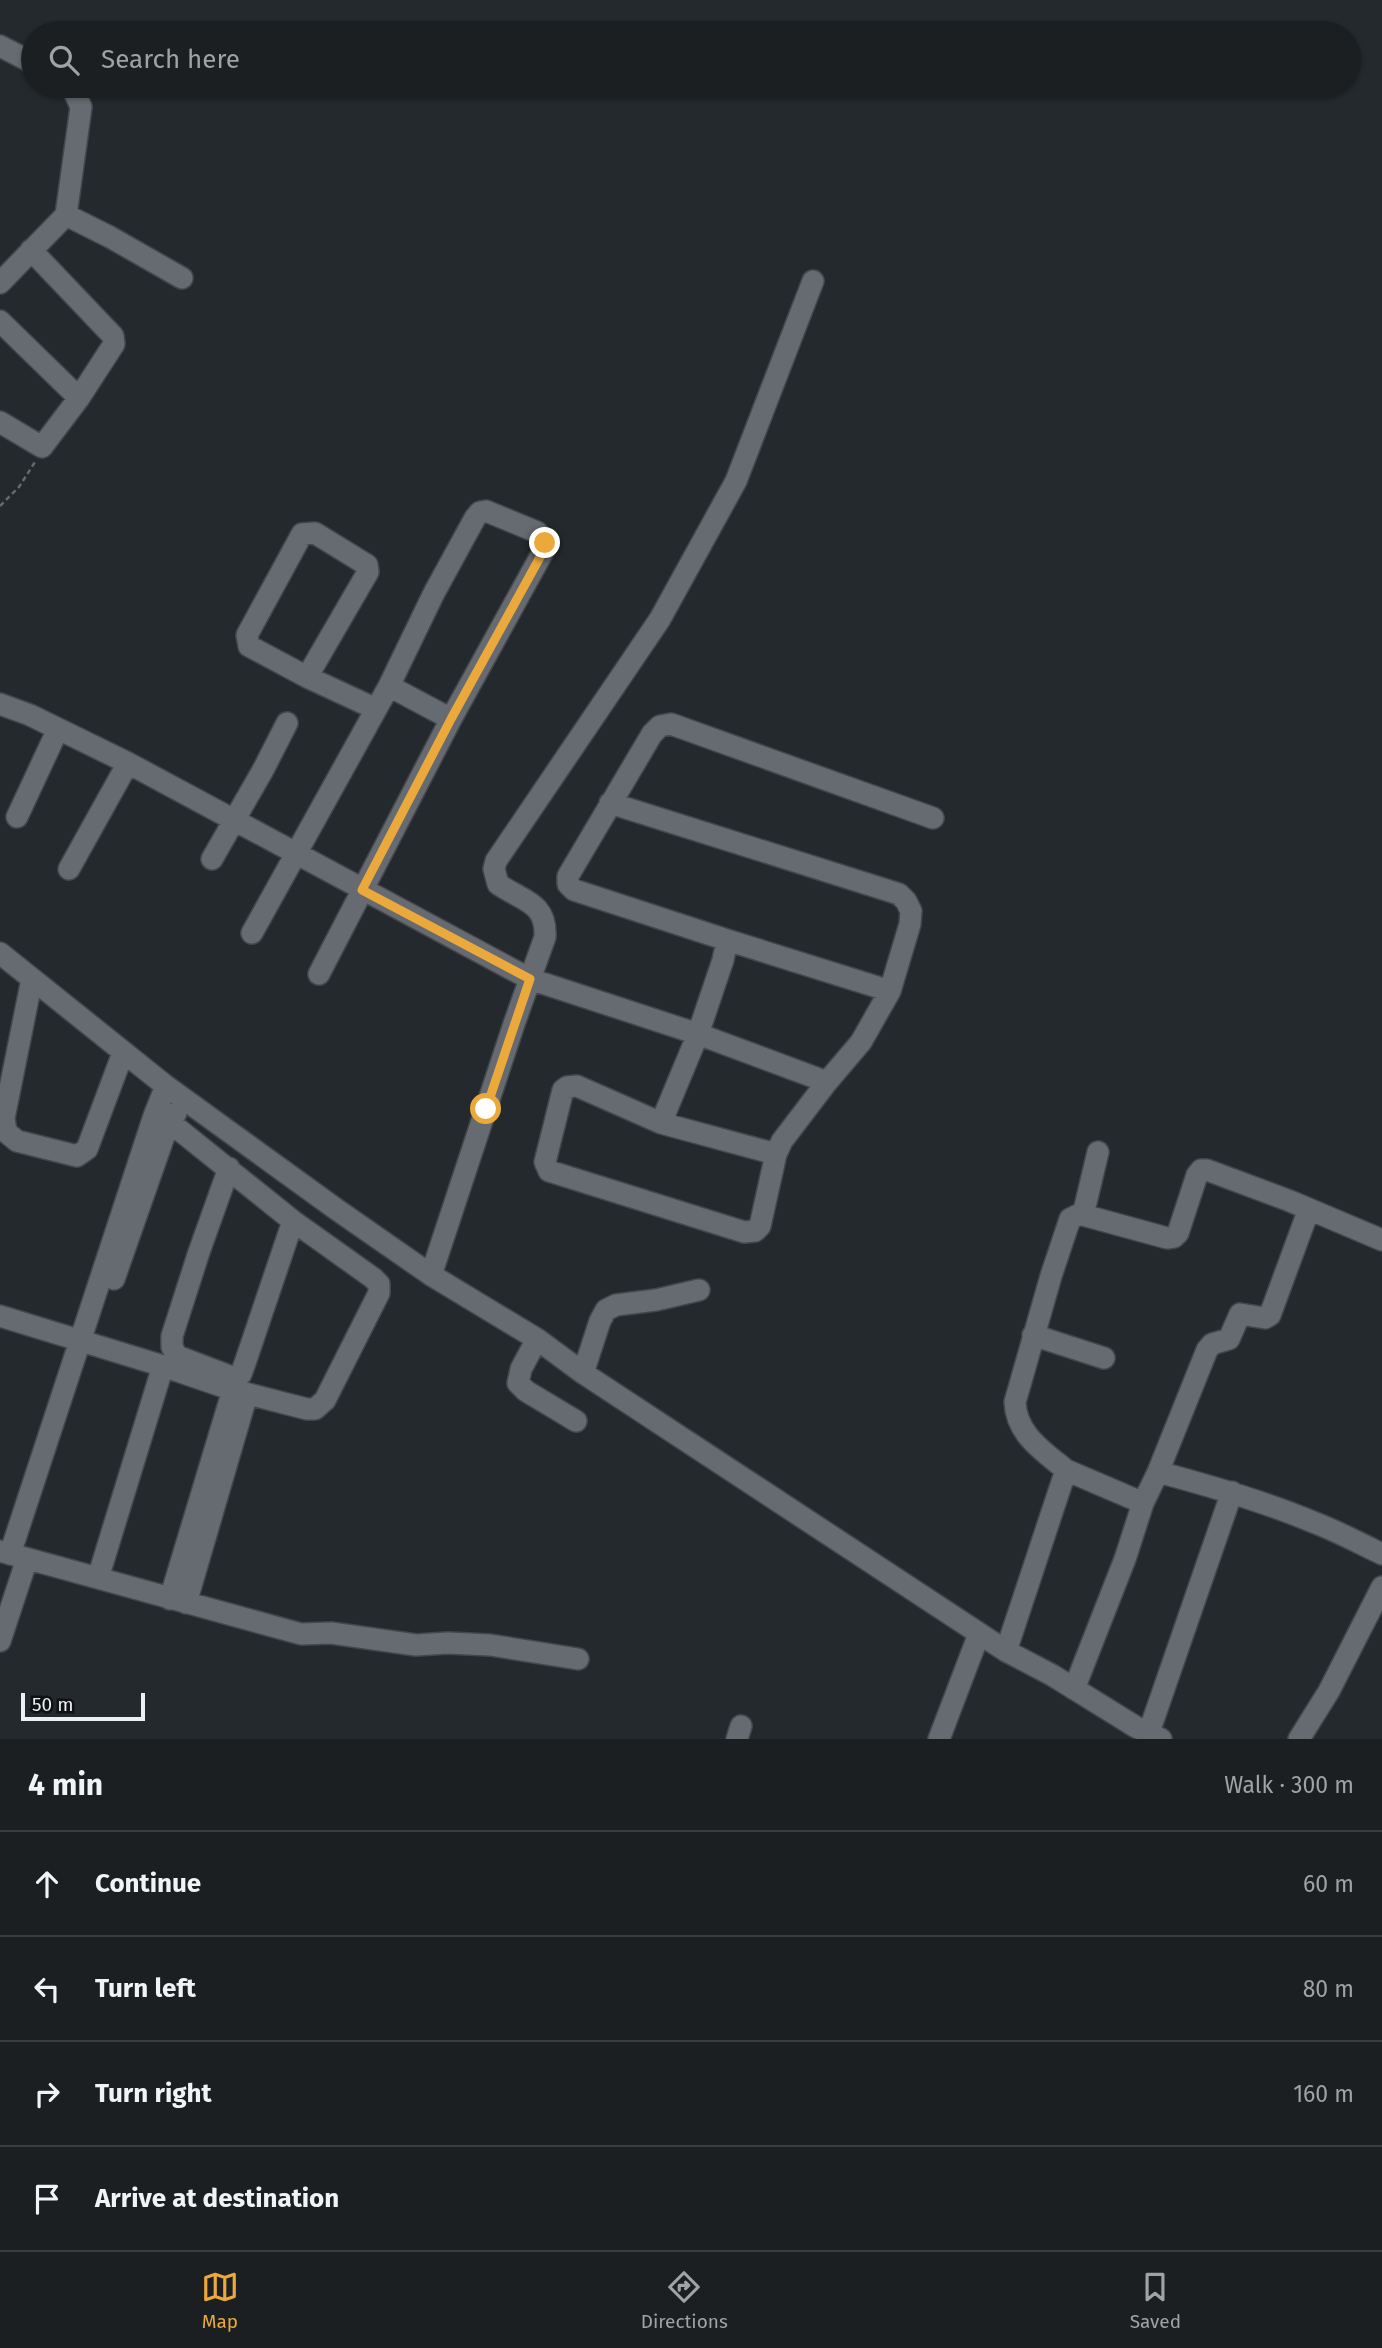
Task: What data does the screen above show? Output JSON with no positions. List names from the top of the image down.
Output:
{
  "scale_bar": "50 m",
  "page": {
    "search": "Search here",
    "scale": "50 m",
    "heading": ["4 min", "Walk · 300 m"],
    "list": [
      ["Continue", "60 m"],
      ["Turn left", "80 m"],
      ["Turn right", "160 m"],
      "Arrive at destination"
    ],
    "nav": ["Map", "Directions", "Saved"]
  }
}
